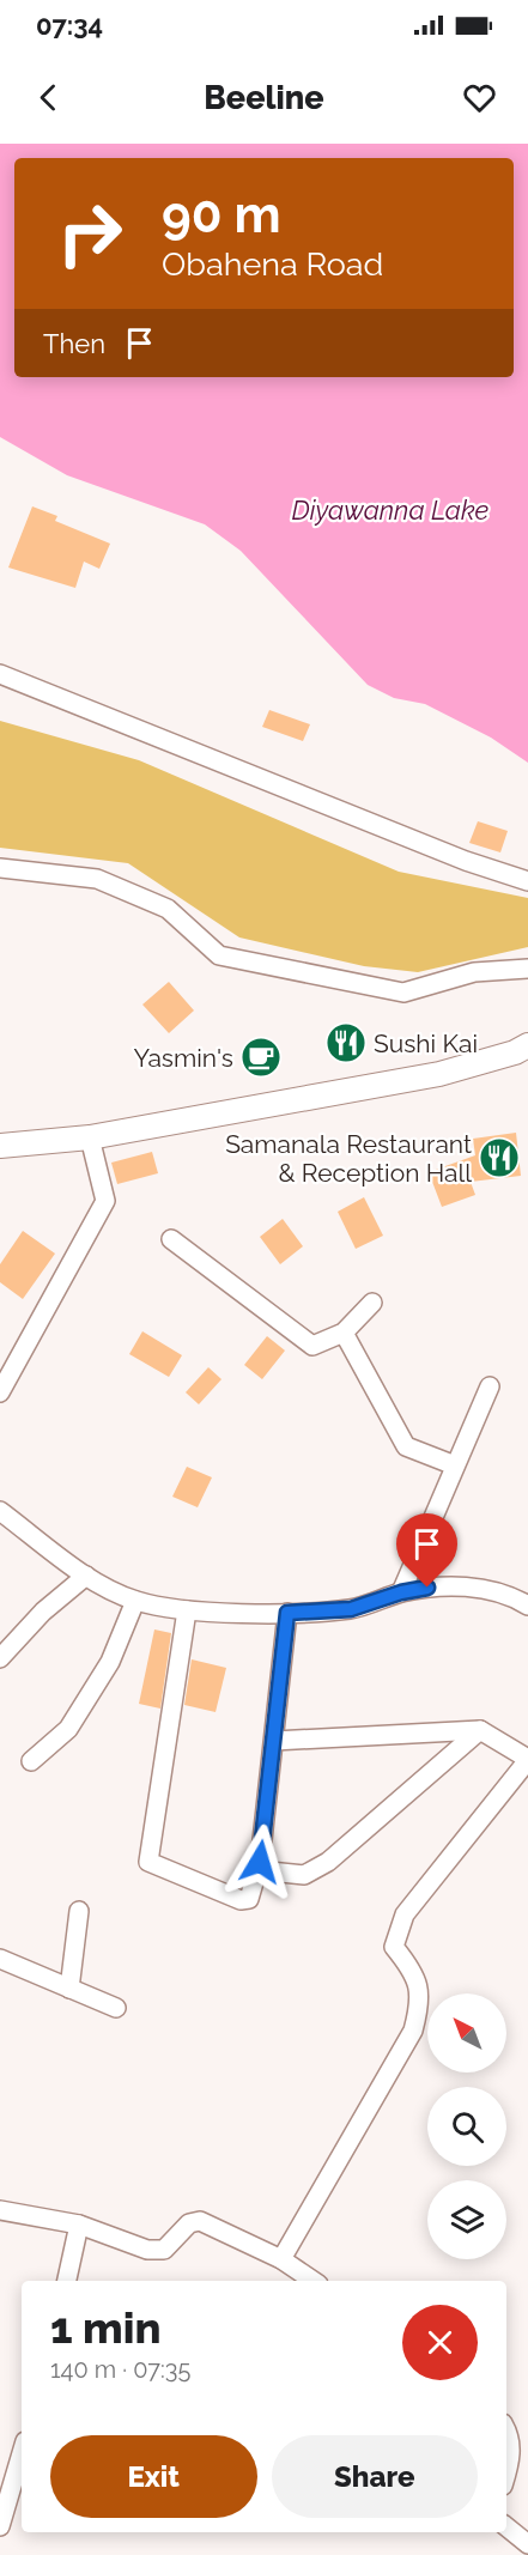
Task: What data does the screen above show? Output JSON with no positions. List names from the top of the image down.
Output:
{
  "water": ["Diyawanna Lake"],
  "places": {
    "restaurant": ["Sushi Kai", "Samanala Restaurant & Reception Hall"],
    "cafe": ["Yasmin's"]
  },
  "north": "top left",
  "page": {
    "status": "07:34",
    "header": "Beeline",
    "turn": ["90 m", "Obahena Road"],
    "then": "Then",
    "heading": ["1 min", "140 m · 07:35"],
    "buttons": ["Exit", "Share"]
  }
}
